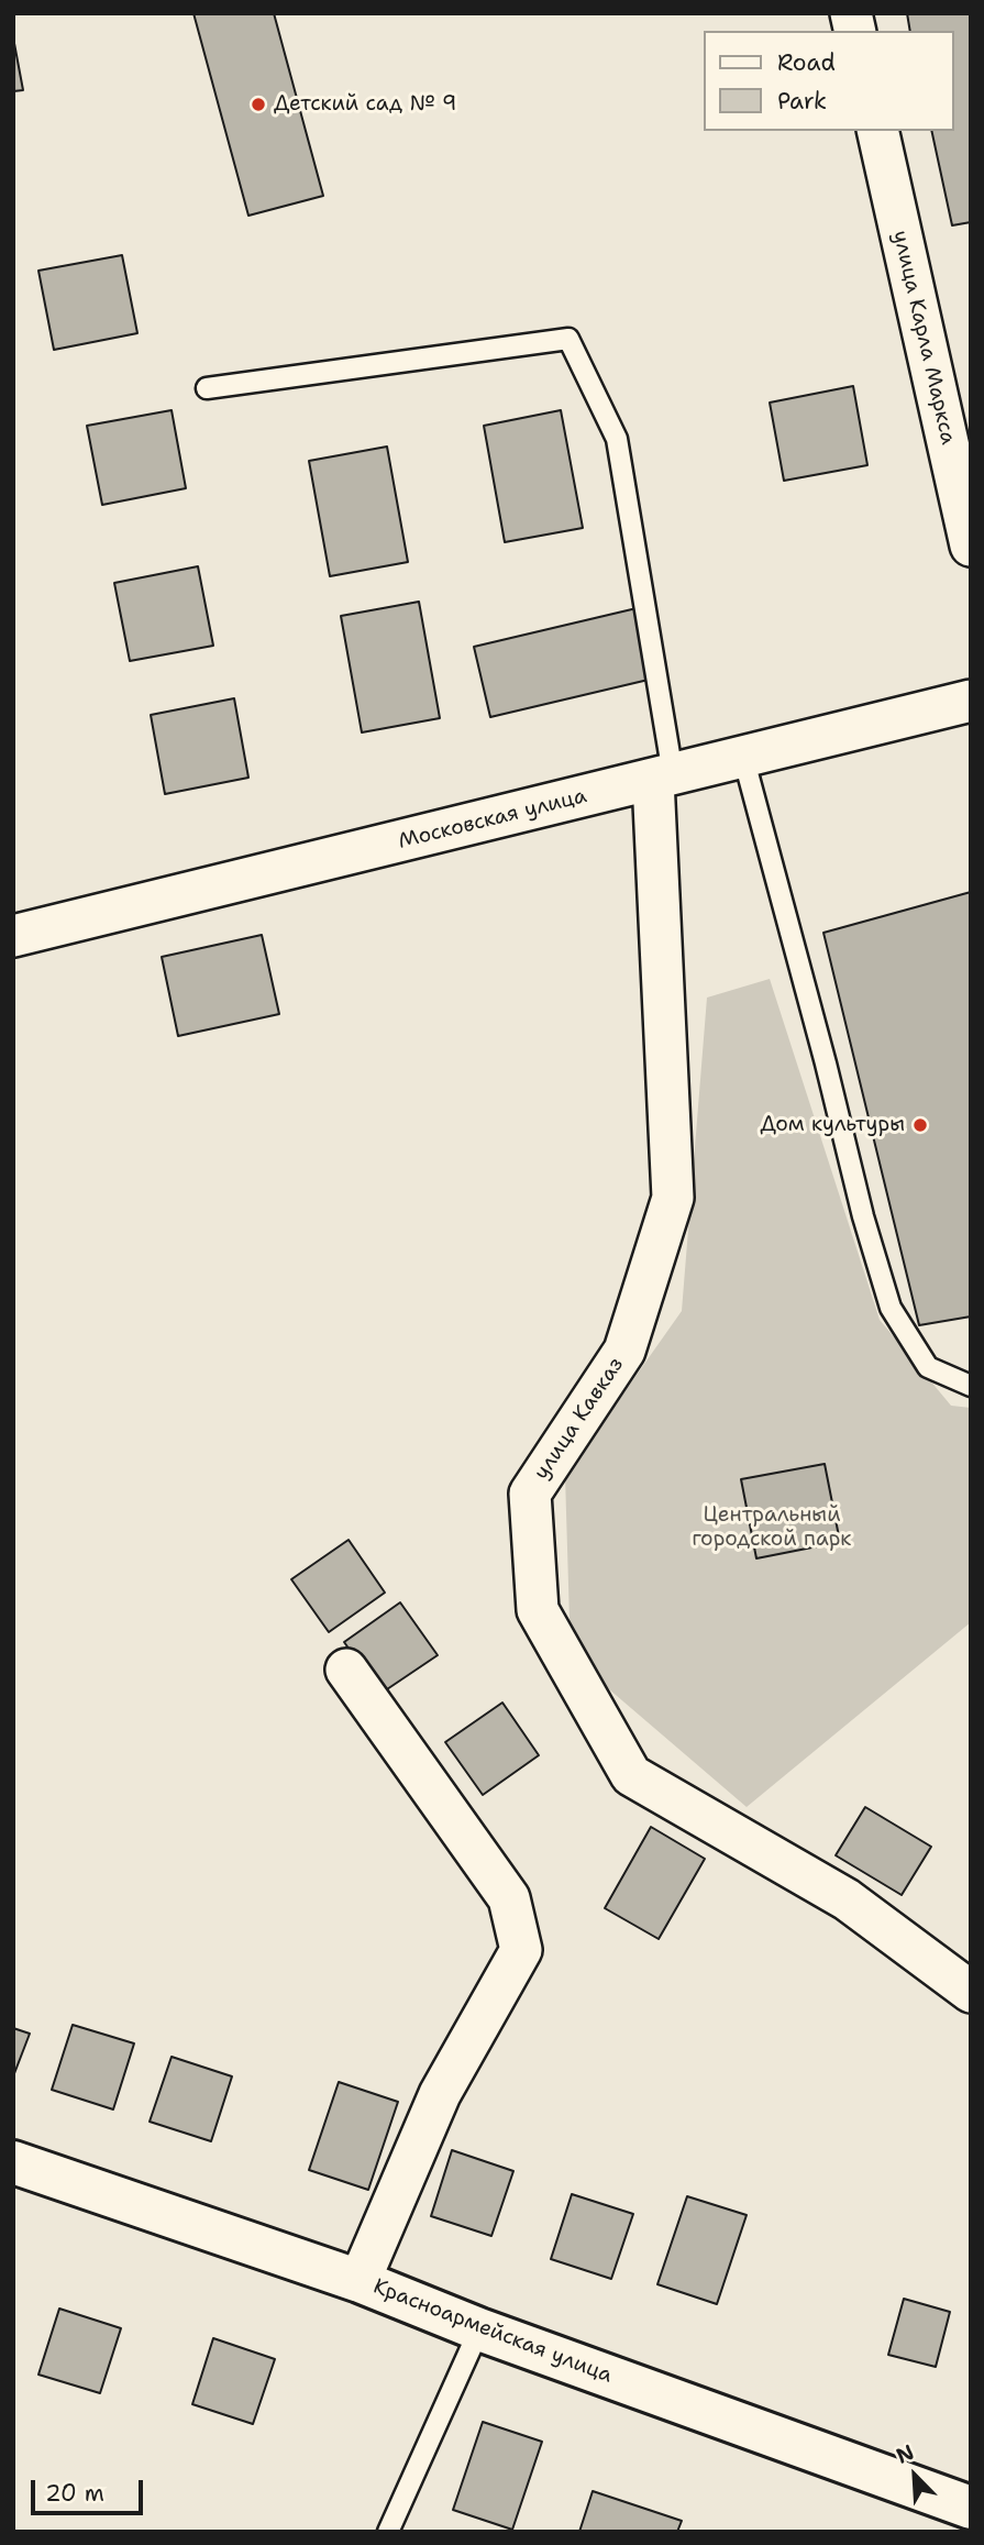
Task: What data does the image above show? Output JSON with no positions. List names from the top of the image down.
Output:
{
  "streets": {
    "street": [
      "улица Карла Маркса",
      "Московская улица",
      "улица Кавказ",
      "Красноармейская улица"
    ]
  },
  "crossings": [
    ["Московская улица", "улица Кавказ"]
  ],
  "parks": ["Центральный городской парк"],
  "places": ["Детский сад № 9", "Дом культуры"],
  "legend": ["Road", "Park"],
  "scale_bar": "20 m",
  "north": "top left"
}
